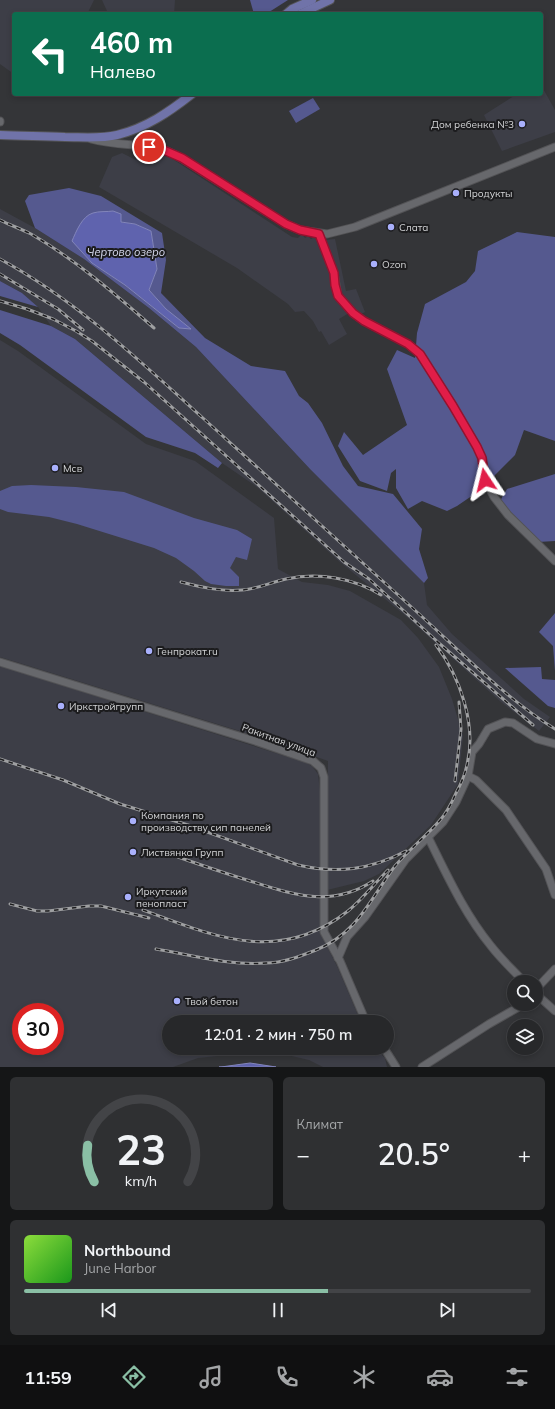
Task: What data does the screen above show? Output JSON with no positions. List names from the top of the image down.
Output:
{
  "streets": {
    "street": ["Ракитная улица"]
  },
  "water": ["Чертово озеро"],
  "places": [
    "Дом ребенка №3",
    "Продукты",
    "Слата",
    "Ozon",
    "Мсв",
    "Генпрокат.ru",
    "Иркстройгрупп",
    "Компания по производству сип панелей",
    "Листвянка Групп",
    "Иркутский пенопласт",
    "Твой бетон"
  ],
  "page": {
    "turn": ["460 m", "Налево"],
    "limit": "30",
    "trip": "12:01 · 2 мин · 750 m",
    "tile": "Климат",
    "heat": ["−", "20.5°", "+"],
    "song": ["Northbound", "June Harbor"],
    "tabs": "11:59",
    "gauge": ["23", "km/h"]
  }
}
